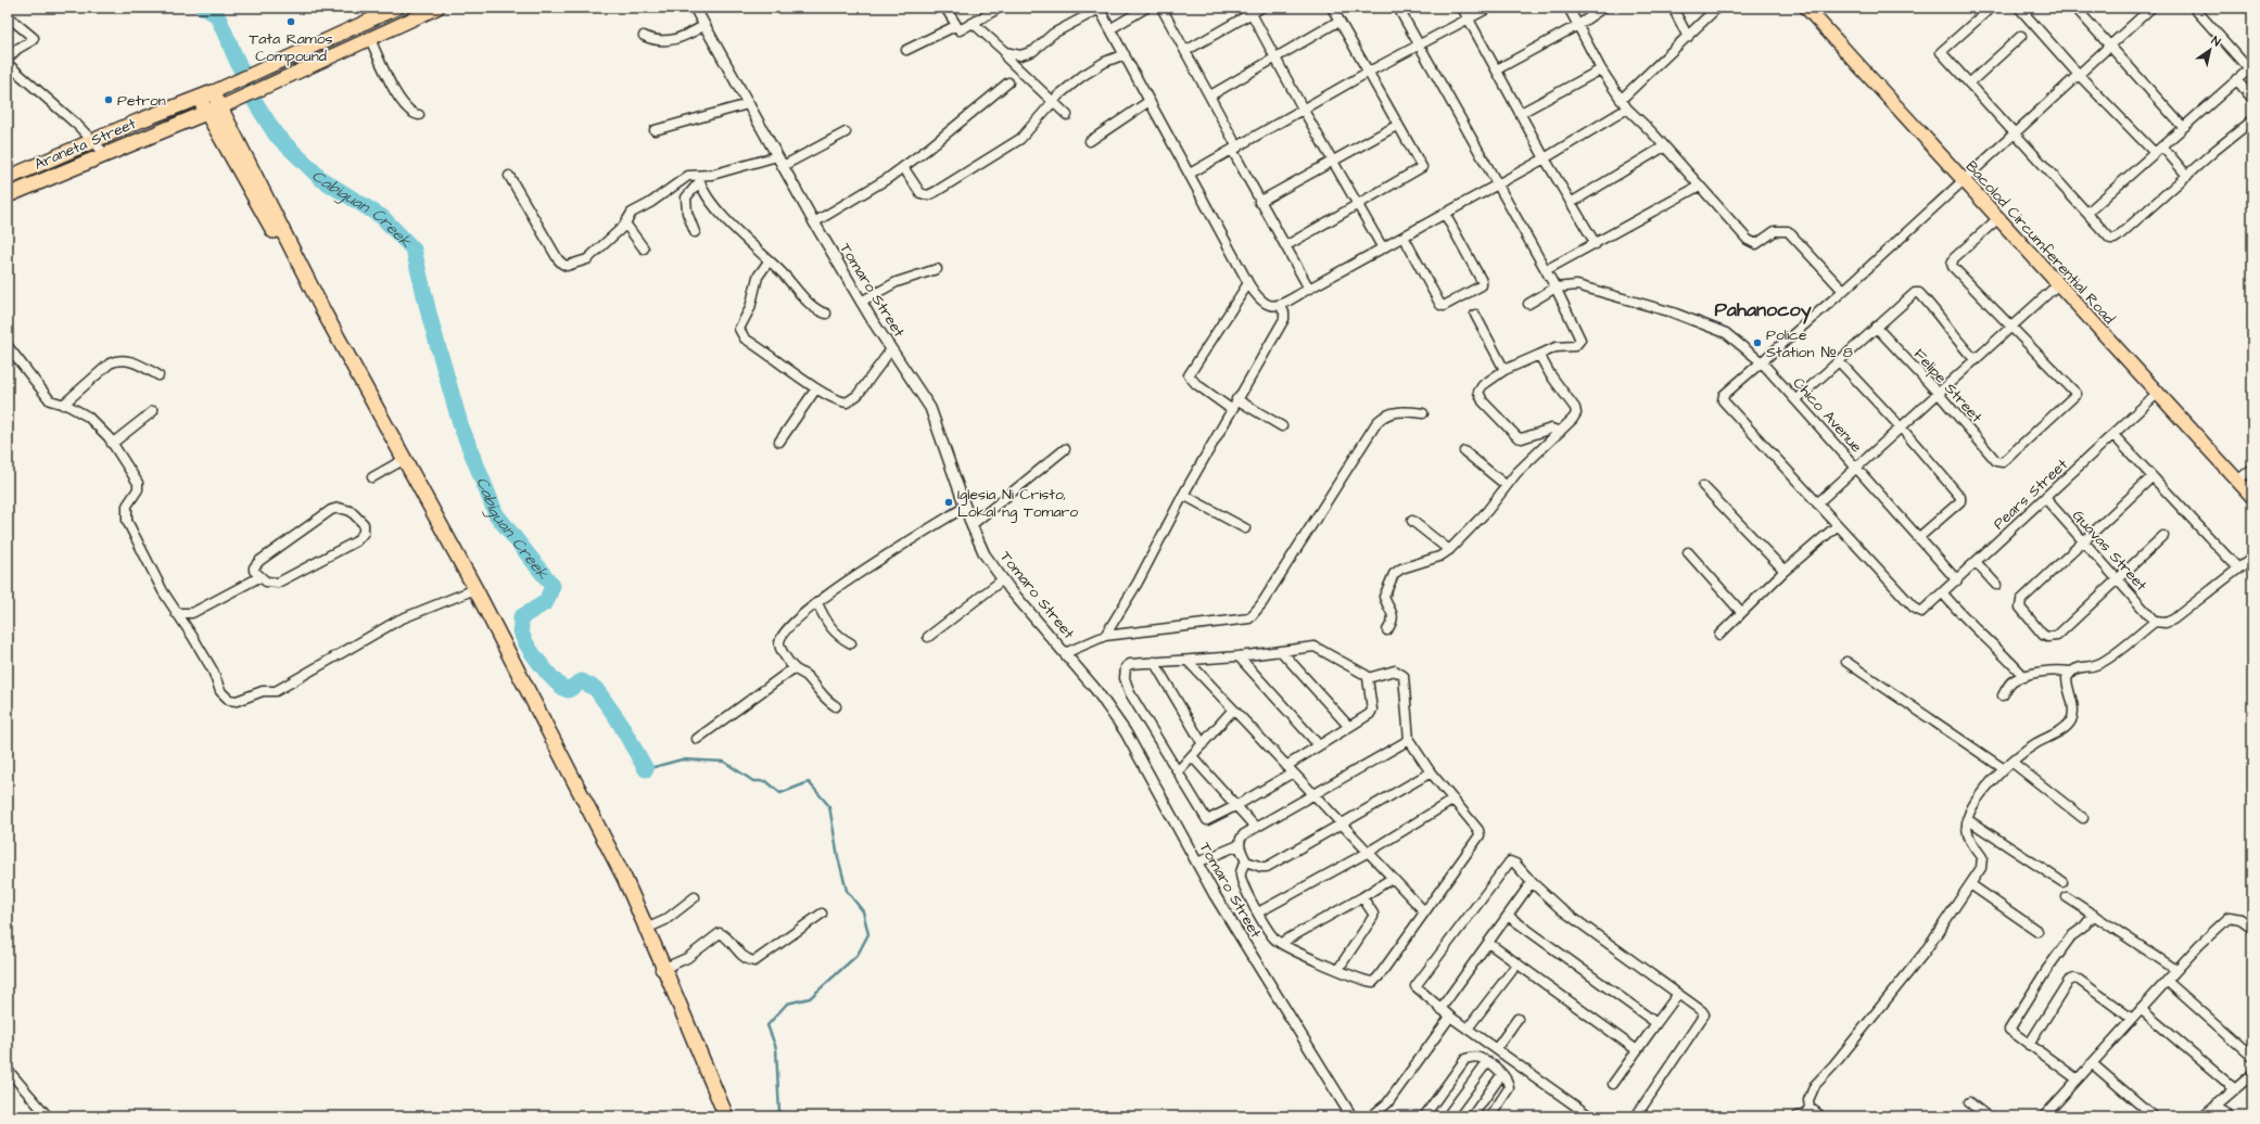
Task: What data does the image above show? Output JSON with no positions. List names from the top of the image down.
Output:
{
  "streets": {
    "highway": ["Araneta Street"],
    "main road": ["Bacolod Circumferential Road"],
    "street": [
      "Tomaro Street",
      "Felipe Street",
      "Chico Avenue",
      "Pears Street",
      "Guavas Street"
    ]
  },
  "crossings": [
    ["Bacolod Circumferential Road", "Pears Street"],
    ["Chico Avenue", "Pears Street"],
    ["Pears Street", "Guavas Street"]
  ],
  "districts": ["Pahanocoy"],
  "water": ["Cabiguan Creek"],
  "places": [
    "Tata Ramos Compound",
    "Petron",
    "Police Station № 8",
    "Iglesia Ni Cristo, Lokal ng Tomaro"
  ],
  "north": "top right"
}
